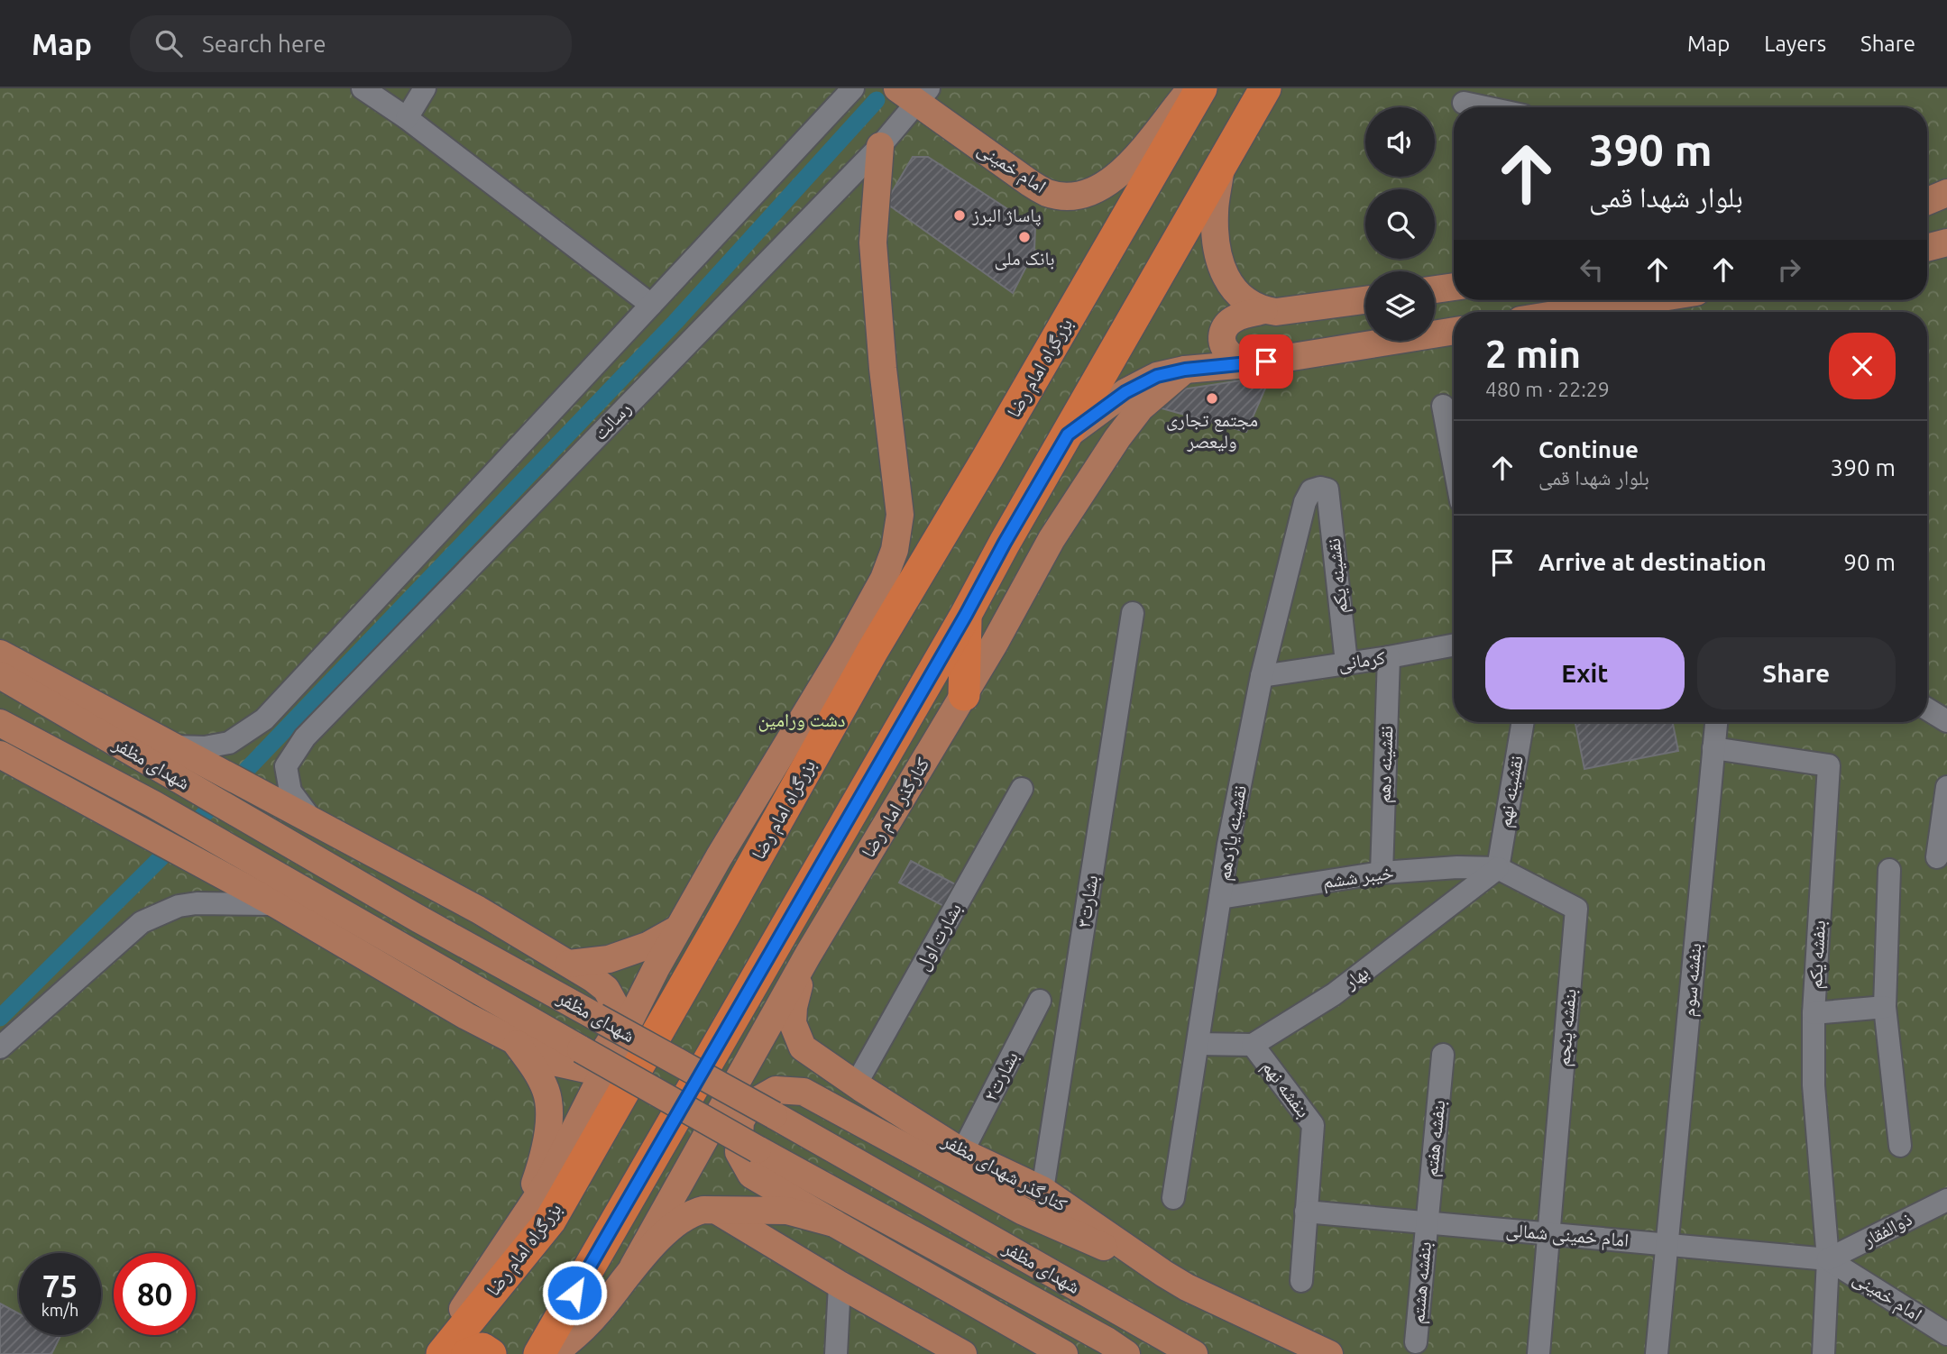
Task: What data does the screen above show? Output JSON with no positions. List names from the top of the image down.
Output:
{
  "streets": {
    "highway": ["بزرگراه امام رضا"],
    "main road": [
      "امام خمینی",
      "شهدای مظفر",
      "کنارگذر امام رضا",
      "کنارگذر شهدای مظفر"
    ],
    "street": [
      "رسالت",
      "نقشینه یکم",
      "کرمانی",
      "نقشینه دهم",
      "نقشینه نهم",
      "نقشینه یازدهم",
      "خیبر ششم",
      "بشارت۳",
      "بشارت اول",
      "بنفشه یکم",
      "بهار",
      "بنفشه سوم",
      "بنفشه پنجم",
      "بشارت۲",
      "بنفشه نهم",
      "بنفشه هفتم",
      "ذوالفقار",
      "امام خمینی شمالی",
      "بنفشه هشتم"
    ]
  },
  "crossings": [
    ["امام خمینی", "رسالت"],
    ["امام خمینی", "بنفشه یکم"],
    ["امام خمینی", "ذوالفقار"],
    ["امام خمینی", "امام خمینی شمالی"],
    ["نقشینه یکم", "کرمانی"],
    ["نقشینه یکم", "نقشینه یازدهم"],
    ["کرمانی", "نقشینه دهم"],
    ["کرمانی", "نقشینه یازدهم"],
    ["نقشینه دهم", "خیبر ششم"],
    ["نقشینه نهم", "خیبر ششم"],
    ["نقشینه نهم", "بهار"],
    ["نقشینه نهم", "بنفشه پنجم"],
    ["کنارگذر امام رضا", "کنارگذر شهدای مظفر"],
    ["نقشینه یازدهم", "خیبر ششم"],
    ["خیبر ششم", "بهار"],
    ["خیبر ششم", "بنفشه پنجم"],
    ["بشارت۳", "کنارگذر شهدای مظفر"],
    ["بشارت اول", "کنارگذر شهدای مظفر"],
    ["بنفشه یکم", "بنفشه سوم"],
    ["بنفشه یکم", "ذوالفقار"],
    ["بنفشه یکم", "امام خمینی شمالی"],
    ["بهار", "بنفشه پنجم"],
    ["بهار", "بنفشه نهم"],
    ["بنفشه سوم", "امام خمینی شمالی"],
    ["بنفشه پنجم", "امام خمینی شمالی"],
    ["بشارت۲", "کنارگذر شهدای مظفر"],
    ["بنفشه نهم", "امام خمینی شمالی"],
    ["بنفشه هفتم", "امام خمینی شمالی"],
    ["بنفشه هفتم", "بنفشه هشتم"],
    ["ذوالفقار", "امام خمینی شمالی"],
    ["امام خمینی شمالی", "بنفشه هشتم"]
  ],
  "parks": ["دشت ورامین"],
  "places": ["پاساژ البرز", "بانک ملی", "مجتمع تجاری ولیعصر"],
  "page": {
    "header": "Map",
    "search": "Search here",
    "nav": ["Map", "Layers", "Share"],
    "turn": ["390 m", "بلوار شهدا قمی"],
    "heading": ["2 min", "480 m · 22:29"],
    "list": [
      {
        "name": "Continue",
        "note": "بلوار شهدا قمی",
        "value": "390 m"
      },
      {
        "name": "Arrive at destination",
        "value": "90 m"
      }
    ],
    "buttons": ["Exit", "Share"],
    "speed": "75 km/h",
    "limit": "80"
  }
}
